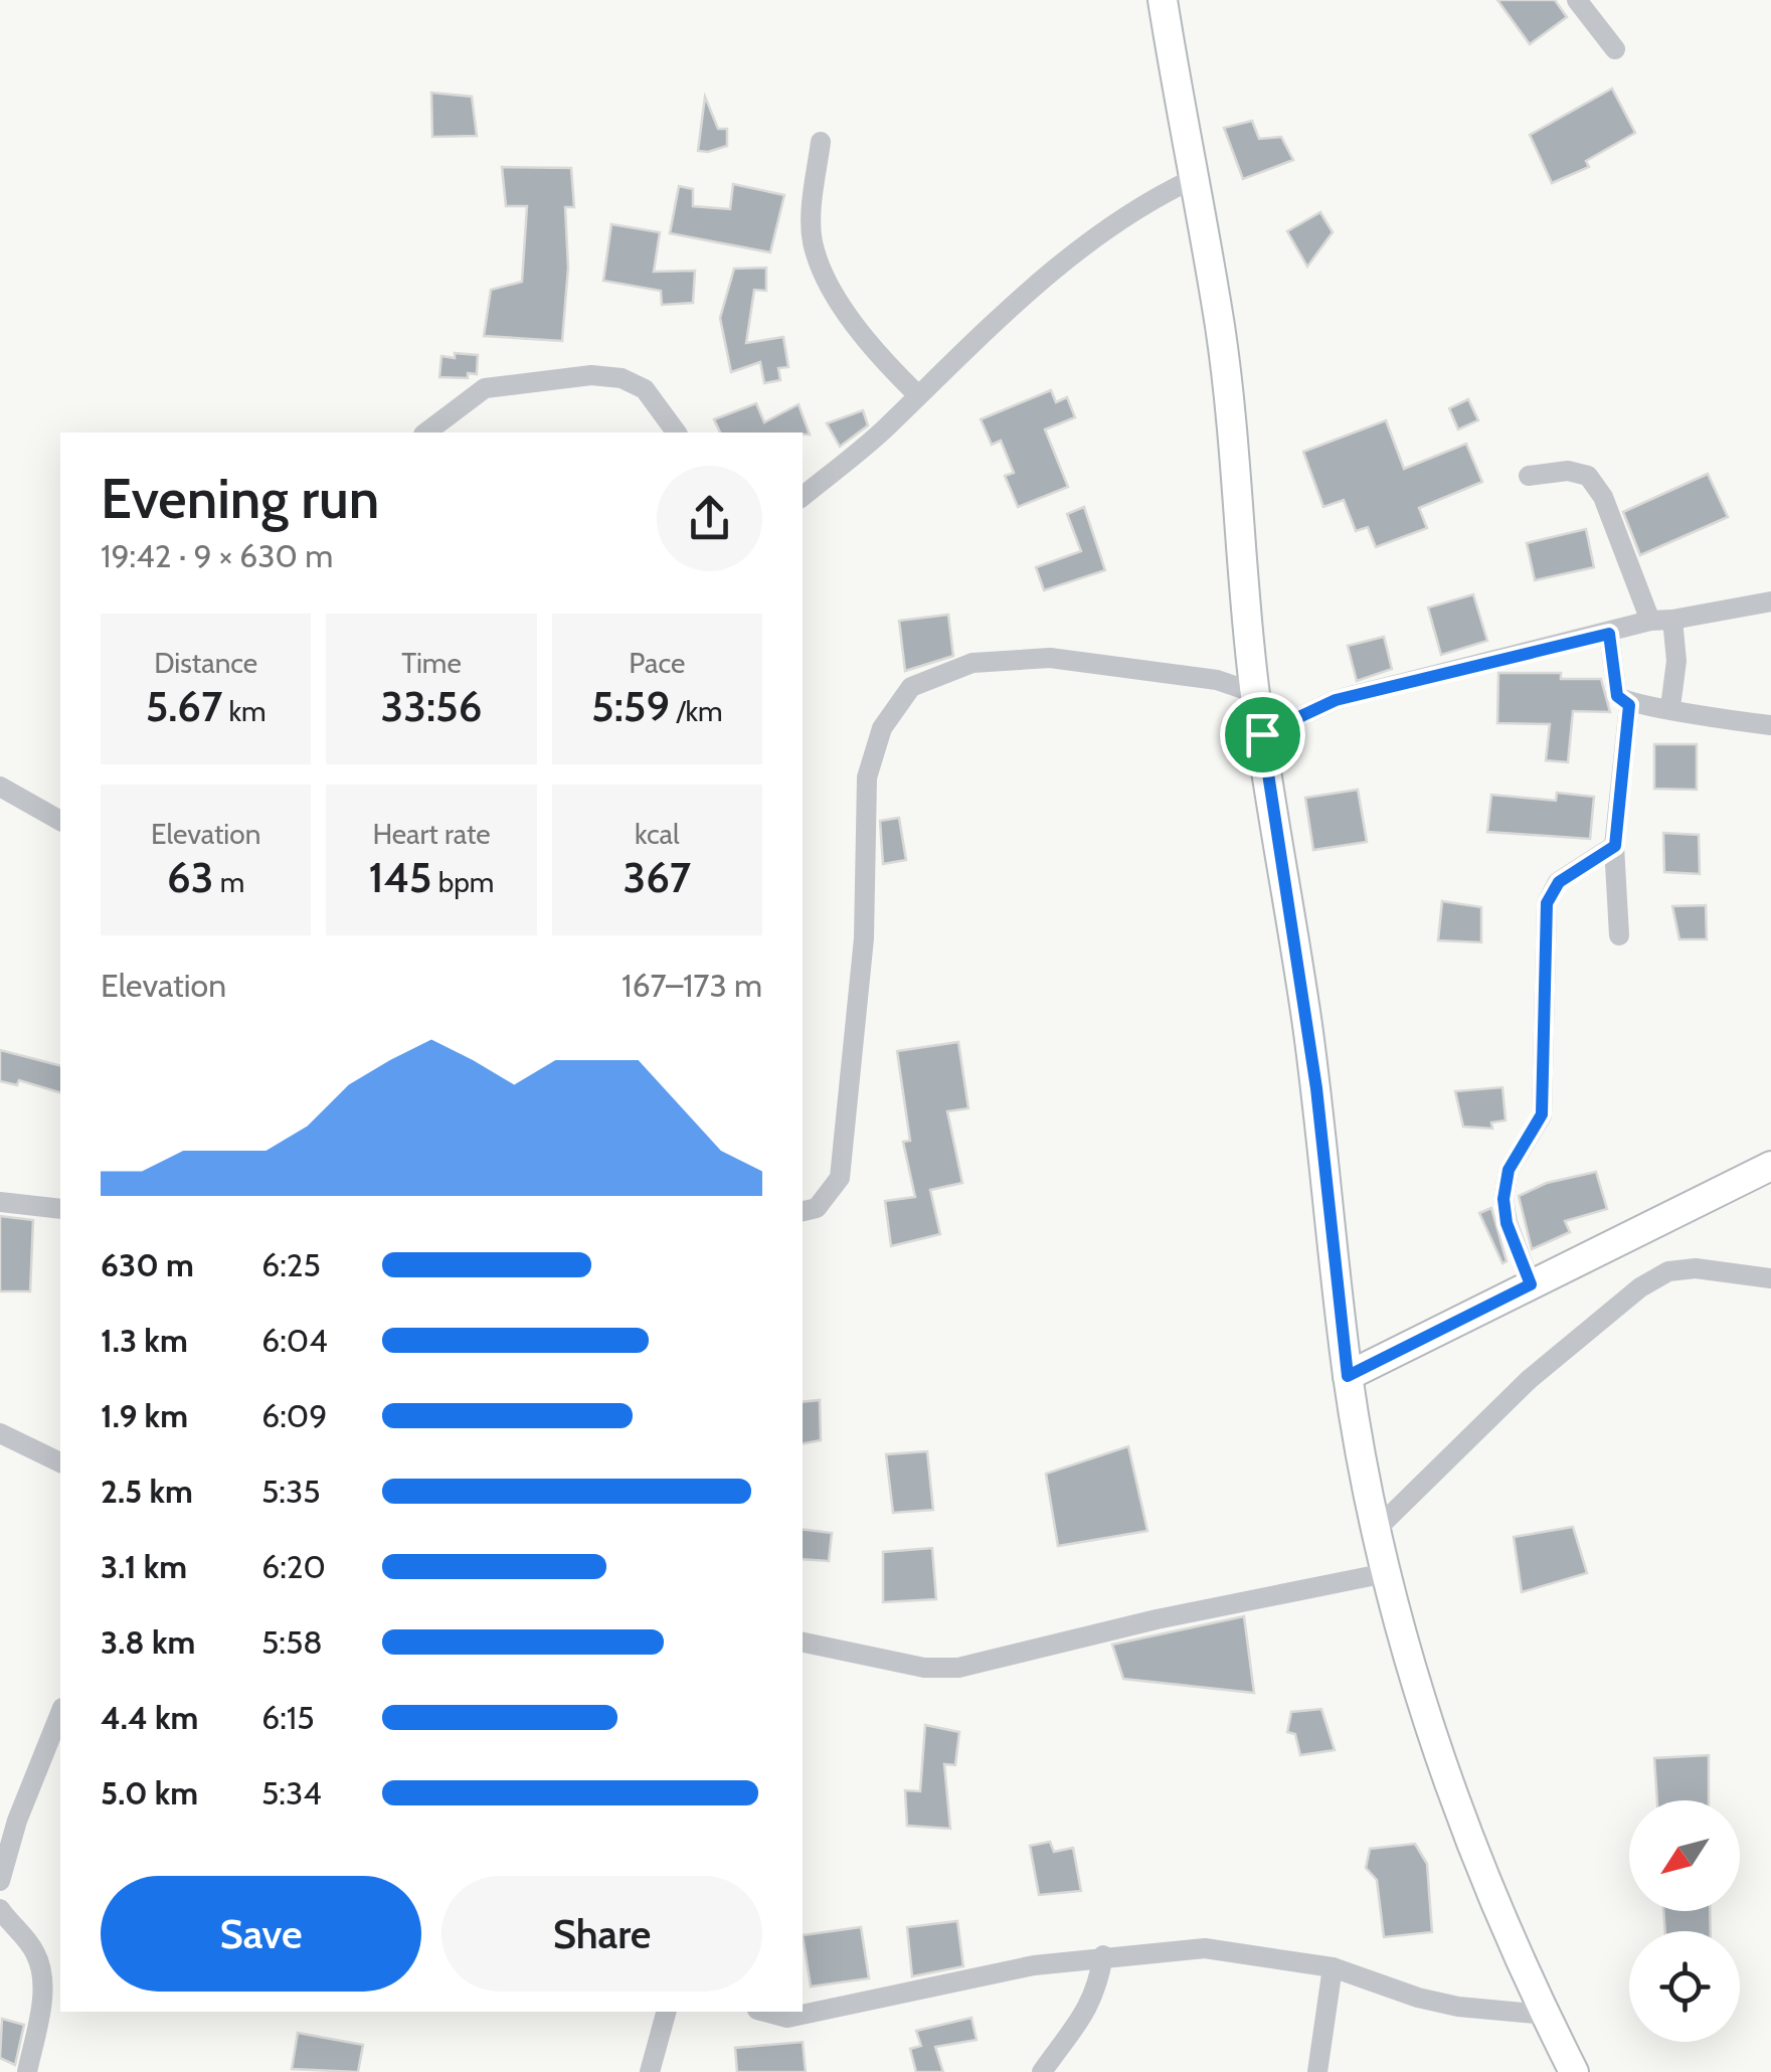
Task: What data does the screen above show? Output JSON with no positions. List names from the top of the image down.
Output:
{
  "north": "bottom left",
  "page": {
    "heading": ["Evening run", "19:42 · 9 × 630 m"],
    "stats": [
      ["Distance", "5.67 km"],
      ["Time", "33:56"],
      ["Pace", "5:59 /km"],
      ["Elevation", "63 m"],
      ["Heart rate", "145 bpm"],
      ["kcal", "367"]
    ],
    "chart": ["Elevation", "167–173 m"],
    "list": [
      {
        "name": "630 m",
        "note": "6:25"
      },
      {
        "name": "1.3 km",
        "note": "6:04"
      },
      {
        "name": "1.9 km",
        "note": "6:09"
      },
      {
        "name": "2.5 km",
        "note": "5:35"
      },
      {
        "name": "3.1 km",
        "note": "6:20"
      },
      {
        "name": "3.8 km",
        "note": "5:58"
      },
      {
        "name": "4.4 km",
        "note": "6:15"
      },
      {
        "name": "5.0 km",
        "note": "5:34"
      }
    ],
    "buttons": ["Save", "Share"]
  }
}
